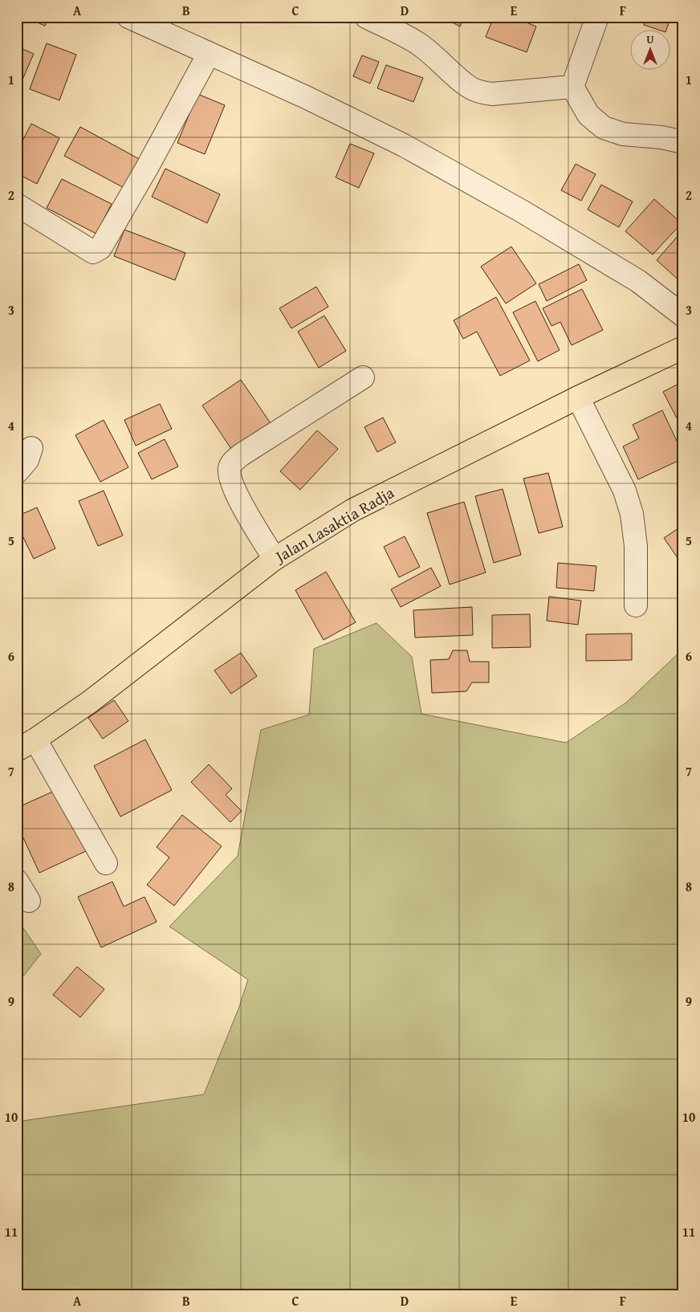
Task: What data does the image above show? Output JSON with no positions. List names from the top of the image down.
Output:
{
  "streets": {
    "highway": ["Jalan Lasaktia Radja"]
  },
  "north": "top",
  "grid": {
    "columns": [
      "A",
      "B",
      "C",
      "D",
      "E",
      "F"
    ],
    "rows": [
      "1",
      "2",
      "3",
      "4",
      "5",
      "6",
      "7",
      "8",
      "9",
      "10",
      "11"
    ]
  }
}
